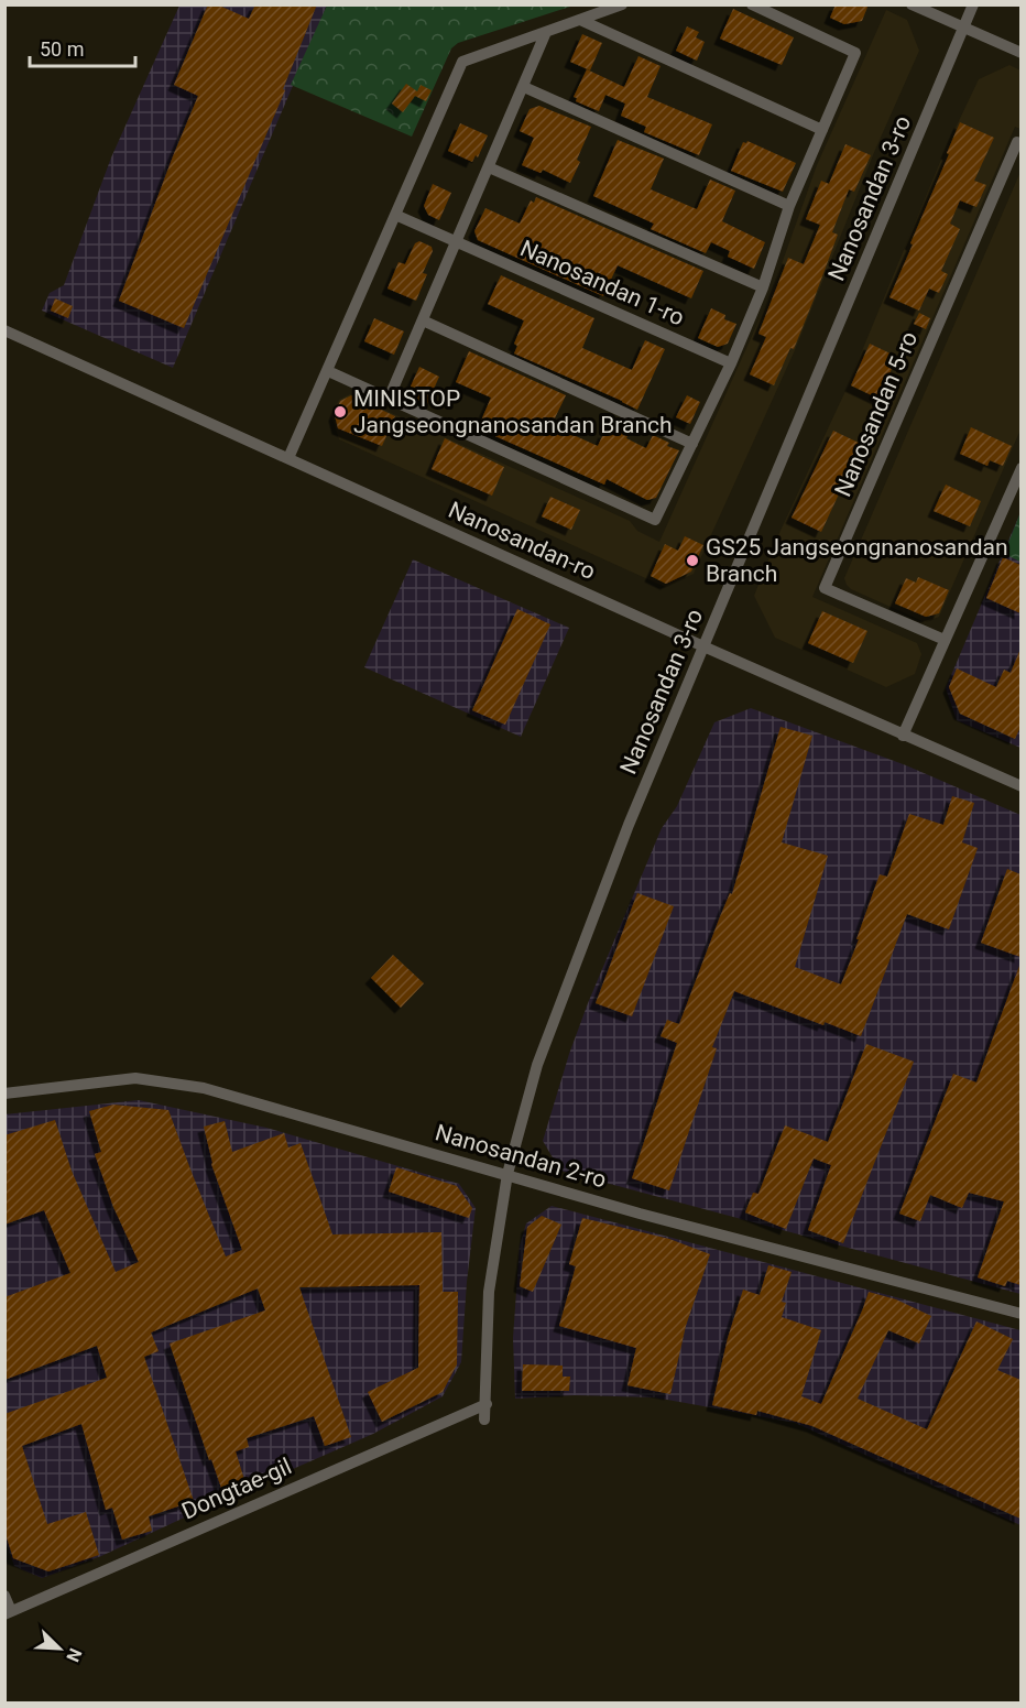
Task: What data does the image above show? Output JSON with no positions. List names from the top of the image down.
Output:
{
  "streets": {
    "street": [
      "Nanosandan 3-ro",
      "Nanosandan 1-ro",
      "Nanosandan 5-ro",
      "Nanosandan-ro",
      "Nanosandan 2-ro",
      "Dongtae-gil"
    ]
  },
  "crossings": [
    ["Nanosandan 3-ro", "Nanosandan-ro"],
    ["Nanosandan 3-ro", "Nanosandan 2-ro"],
    ["Nanosandan 3-ro", "Dongtae-gil"]
  ],
  "places": ["MINISTOP Jangseongnanosandan Branch", "GS25 Jangseongnanosandan Branch"],
  "scale_bar": "50 m",
  "north": "bottom right"
}
